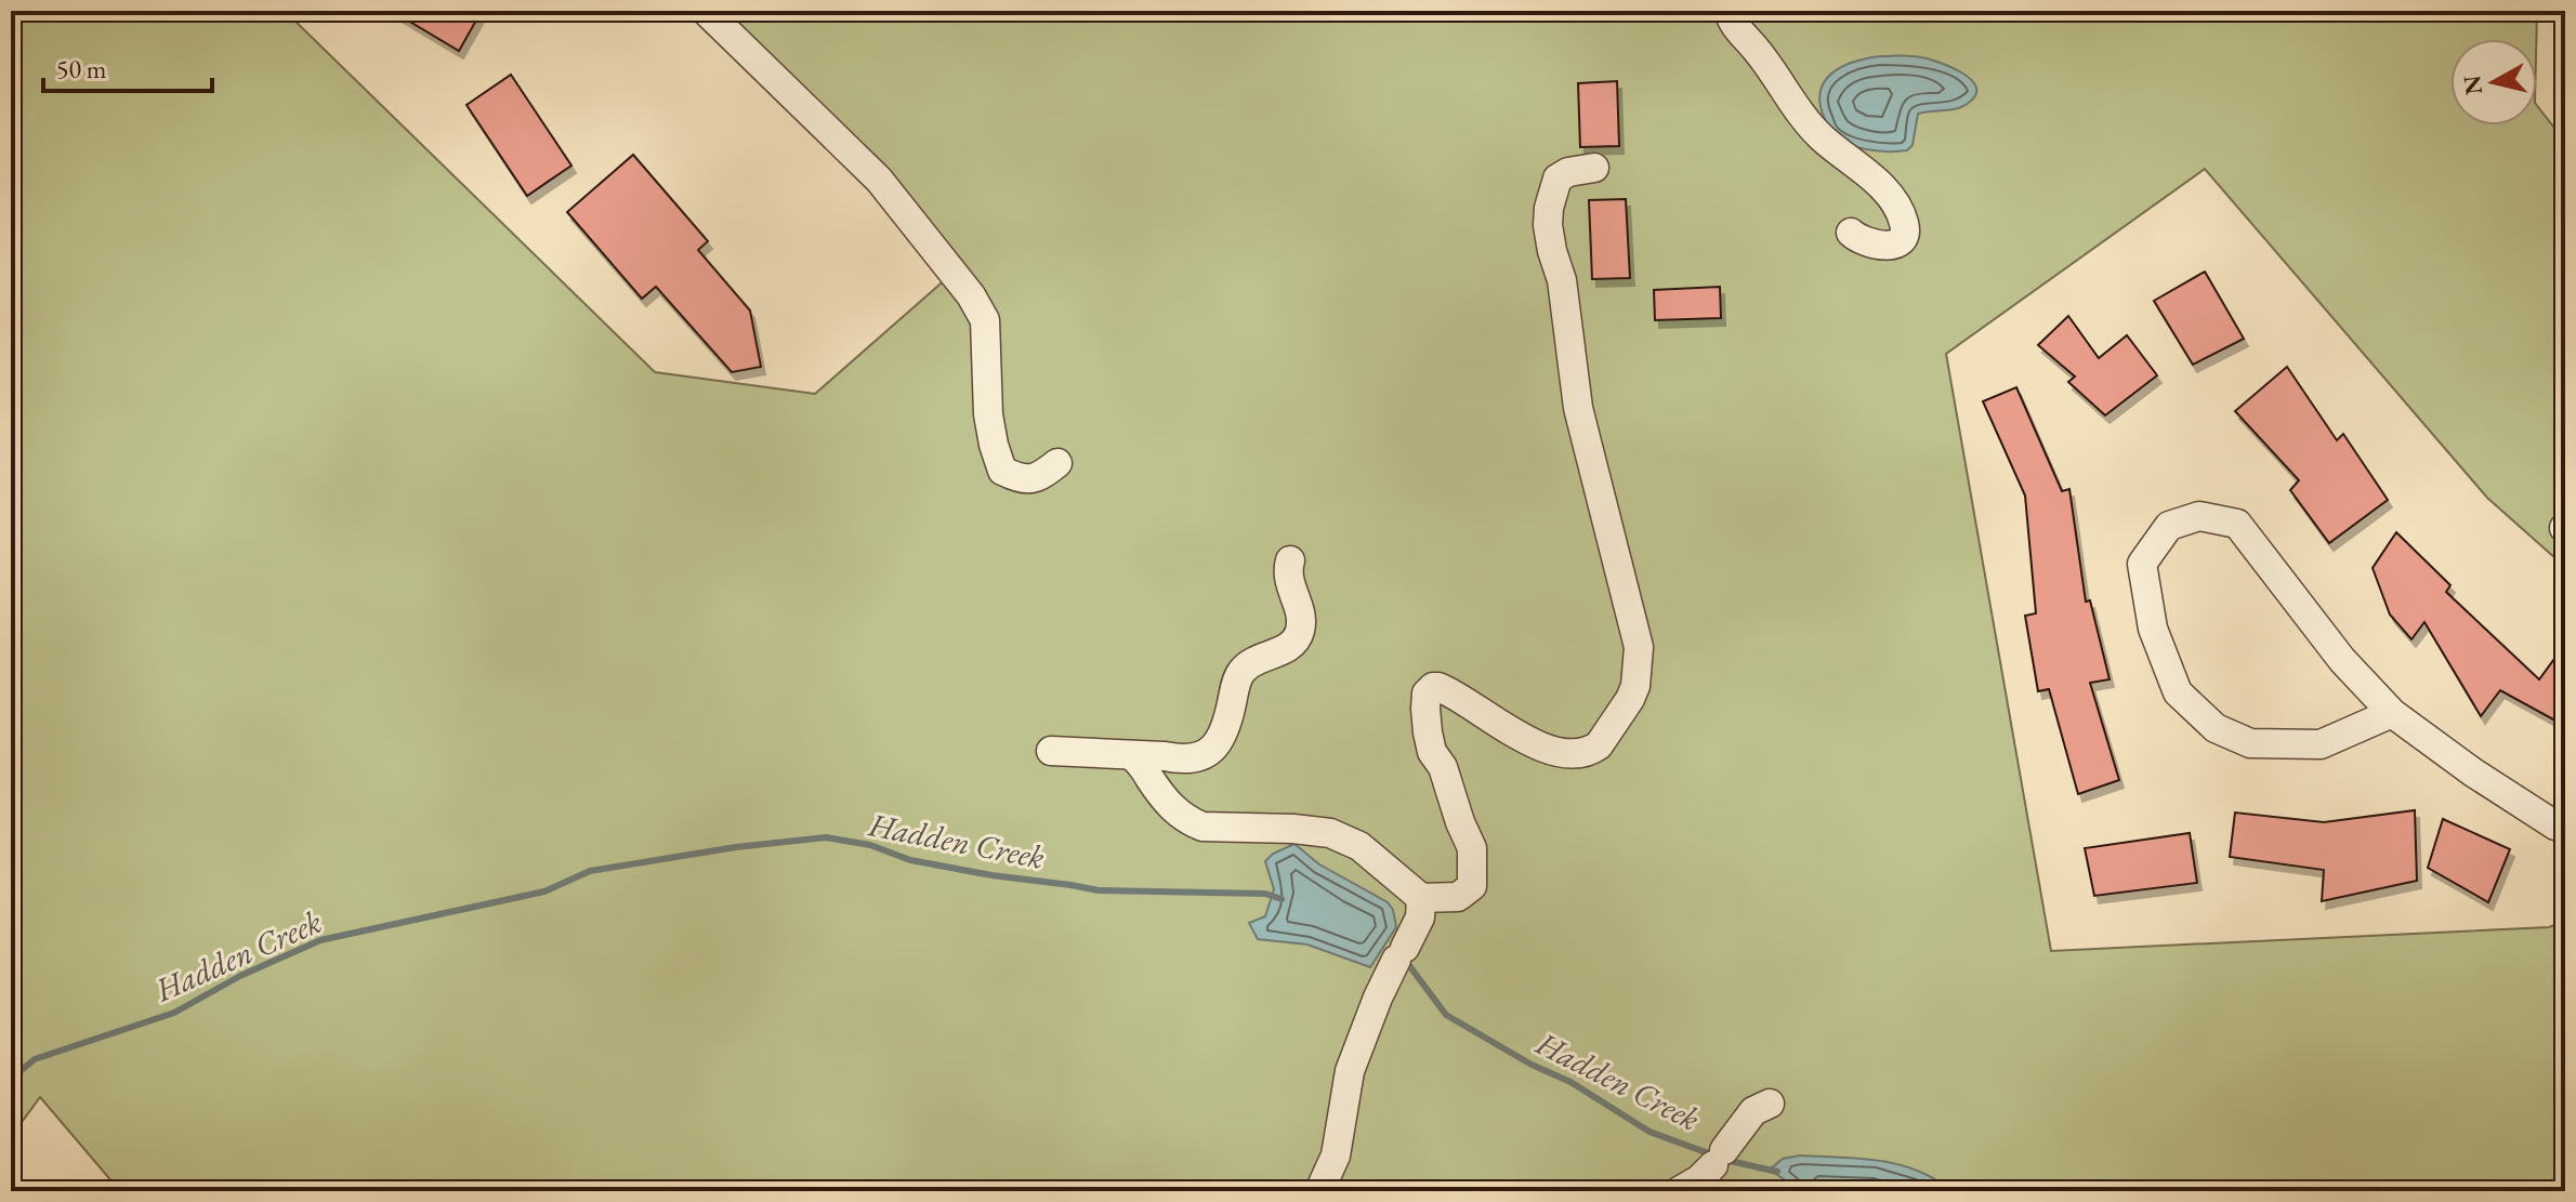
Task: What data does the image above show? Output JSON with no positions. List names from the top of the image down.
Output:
{
  "water": ["Hadden Creek"],
  "scale_bar": "50 m",
  "north": "left"
}
